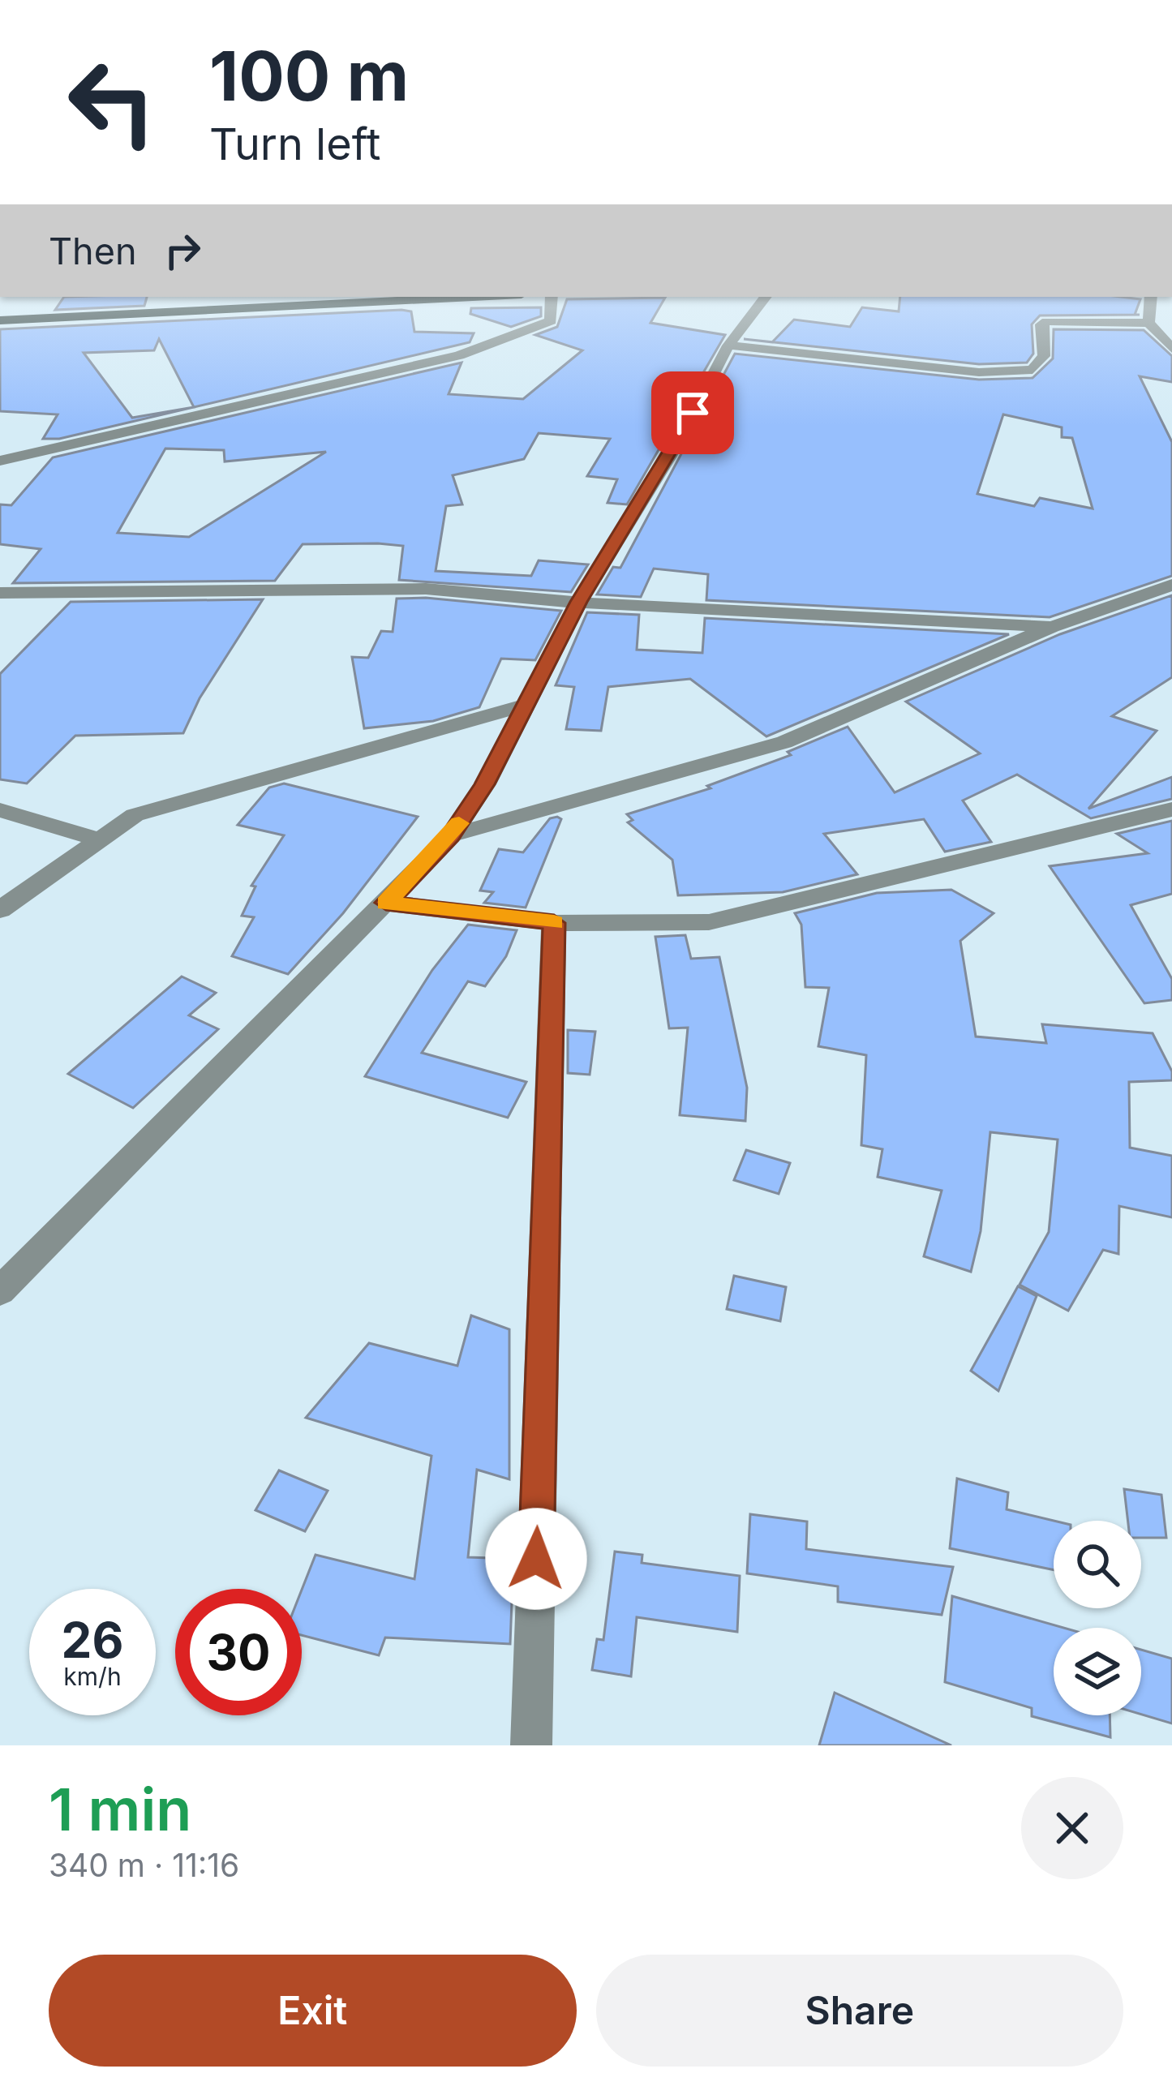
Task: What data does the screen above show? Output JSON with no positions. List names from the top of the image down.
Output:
{
  "page": {
    "turn": ["100 m", "Turn left"],
    "then": "Then",
    "speed": "26 km/h",
    "limit": "30",
    "heading": ["1 min", "340 m · 11:16"],
    "buttons": ["Exit", "Share"]
  }
}
